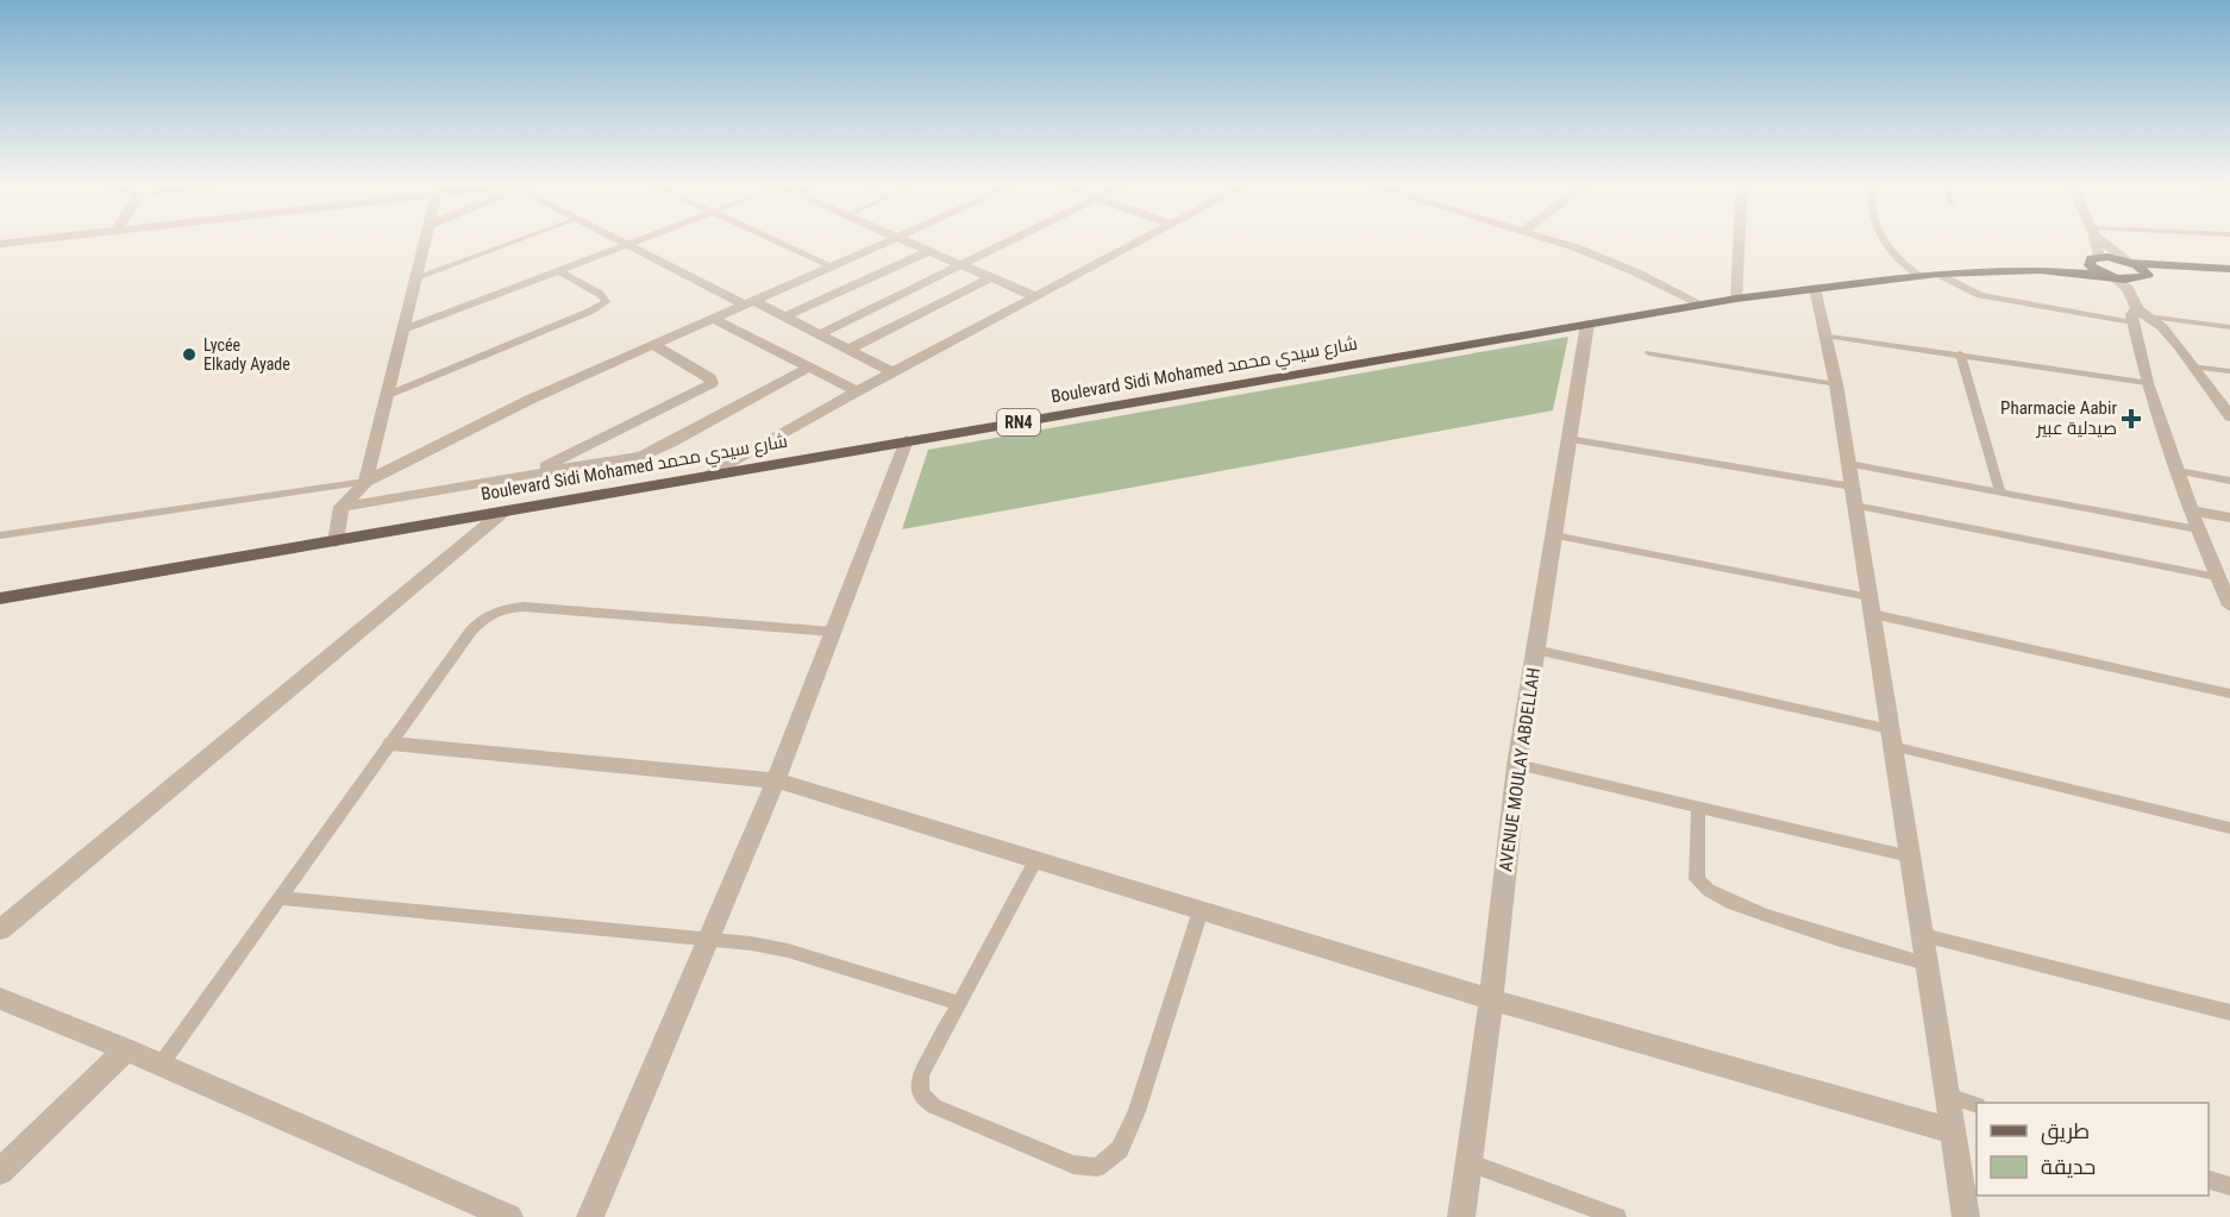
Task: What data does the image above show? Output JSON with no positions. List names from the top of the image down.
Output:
{
  "streets": {
    "main road": ["Boulevard Sidi Mohamed شارع سيدي محمد", "RN4"],
    "street": ["AVENUE MOULAY ABDELLAH"]
  },
  "crossings": [
    ["Boulevard Sidi Mohamed شارع سيدي محمد", "RN4"],
    ["Boulevard Sidi Mohamed شارع سيدي محمد", "AVENUE MOULAY ABDELLAH"]
  ],
  "places": {
    "other": ["Lycée Elkady Ayade"],
    "health": ["Pharmacie Aabir صيدلية عبير"]
  },
  "legend": ["طريق", "حديقة"]
}
